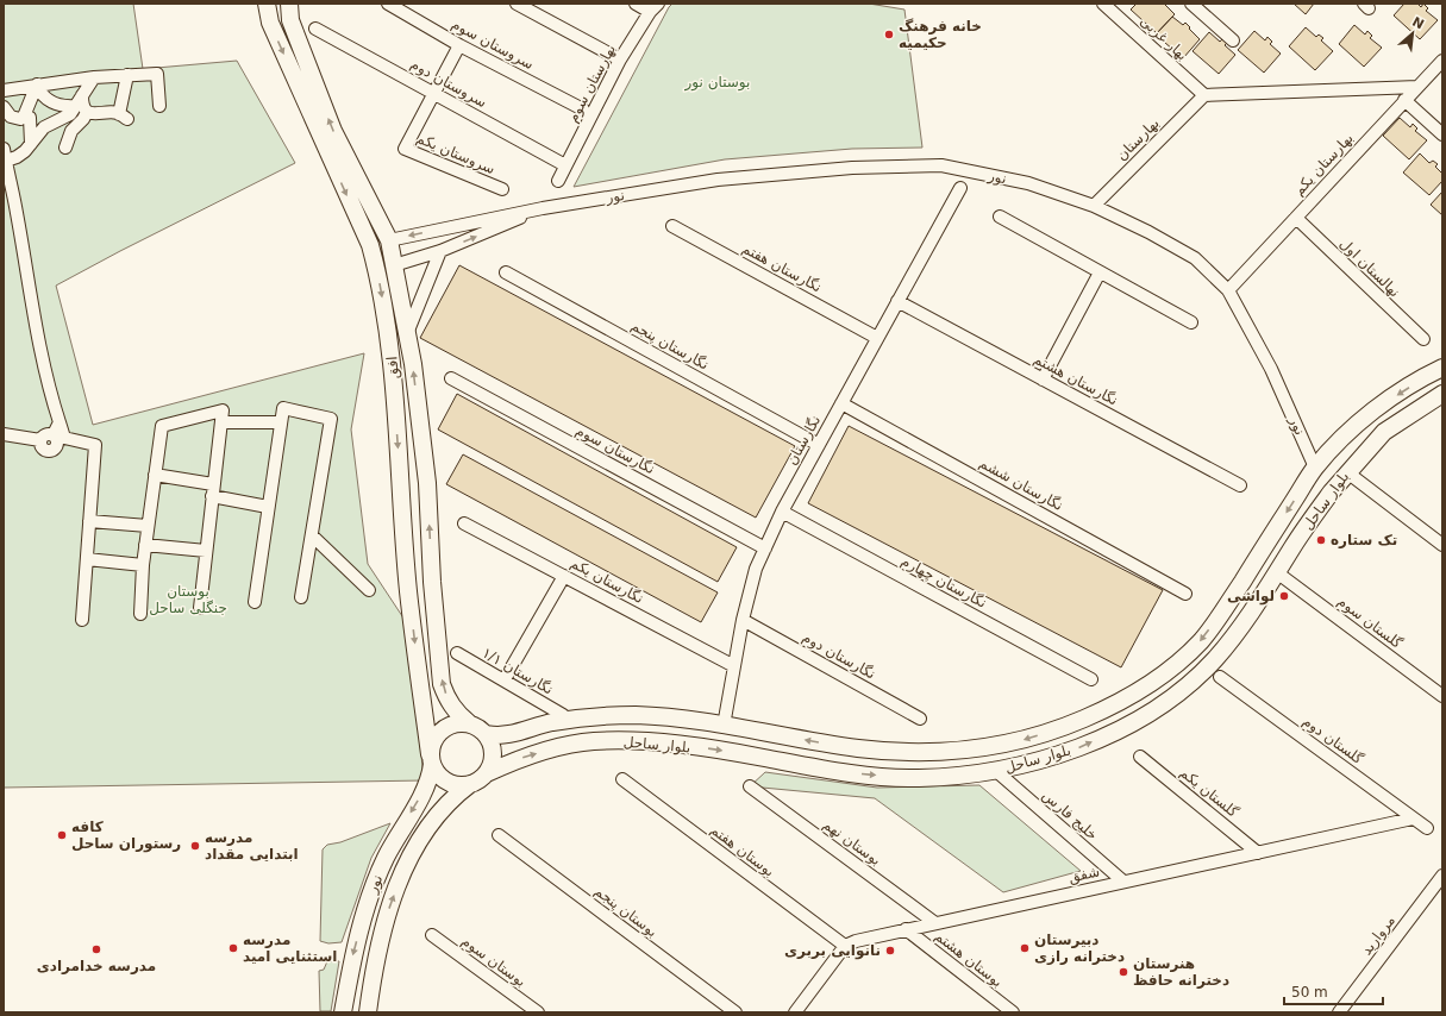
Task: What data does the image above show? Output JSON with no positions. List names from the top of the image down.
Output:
{
  "streets": {
    "main road": ["نور", "افق", "بلوار ساحل"],
    "street": [
      "بهار غربی",
      "سروستان سوم",
      "سروستان دوم",
      "بهارستان سوم",
      "بهارستان",
      "سروستان یکم",
      "بهارستان یکم",
      "نگارستان هفتم",
      "نهالستان اول",
      "نگارستان پنجم",
      "نگارستان هشتم",
      "نگارستان",
      "نگارستان سوم",
      "نگارستان ششم",
      "نگارستان یکم",
      "نگارستان چهارم",
      "گلستان سوم",
      "نگارستان دوم",
      "نگارستان ۱/۱",
      "گلستان دوم",
      "گلستان یکم",
      "خلیج فارس",
      "بوستان نهم",
      "بوستان هفتم",
      "شفق",
      "بوستان پنجم",
      "مروارید",
      "بوستان هشتم",
      "بوستان سوم"
    ]
  },
  "crossings": [
    ["بهار غربی", "بهارستان"],
    ["سروستان دوم", "بهارستان سوم"],
    ["سروستان دوم", "سروستان یکم"],
    ["بهارستان", "نور"],
    ["بهارستان یکم", "نور"],
    ["بهارستان یکم", "نهالستان اول"],
    ["نور", "افق"],
    ["نور", "بلوار ساحل"],
    ["نگارستان هفتم", "نگارستان"],
    ["نگارستان پنجم", "نگارستان"],
    ["افق", "بلوار ساحل"],
    ["نگارستان هشتم", "نگارستان"],
    ["نگارستان", "نگارستان سوم"],
    ["نگارستان", "نگارستان ششم"],
    ["نگارستان", "بلوار ساحل"],
    ["نگارستان", "نگارستان یکم"],
    ["نگارستان", "نگارستان چهارم"],
    ["نگارستان", "نگارستان دوم"],
    ["بلوار ساحل", "گلستان سوم"],
    ["بلوار ساحل", "خلیج فارس"],
    ["گلستان دوم", "شفق"],
    ["گلستان یکم", "شفق"],
    ["خلیج فارس", "شفق"],
    ["بوستان نهم", "شفق"],
    ["بوستان هفتم", "شفق"],
    ["شفق", "بوستان هشتم"]
  ],
  "parks": ["بوستان نور", "بوستان جنگلی ساحل"],
  "places": [
    "خانه فرهنگ حکیمیه",
    "تک ستاره",
    "لواشی",
    "کافه رستوران ساحل",
    "مدرسه ابتدایی مقداد",
    "مدرسه استثنایی امید",
    "دبیرستان دخترانه رازی",
    "مدرسه خدامرادی",
    "نانوایی بربری",
    "هنرستان دخترانه حافظ"
  ],
  "scale_bar": "50 m",
  "north": "top right"
}
